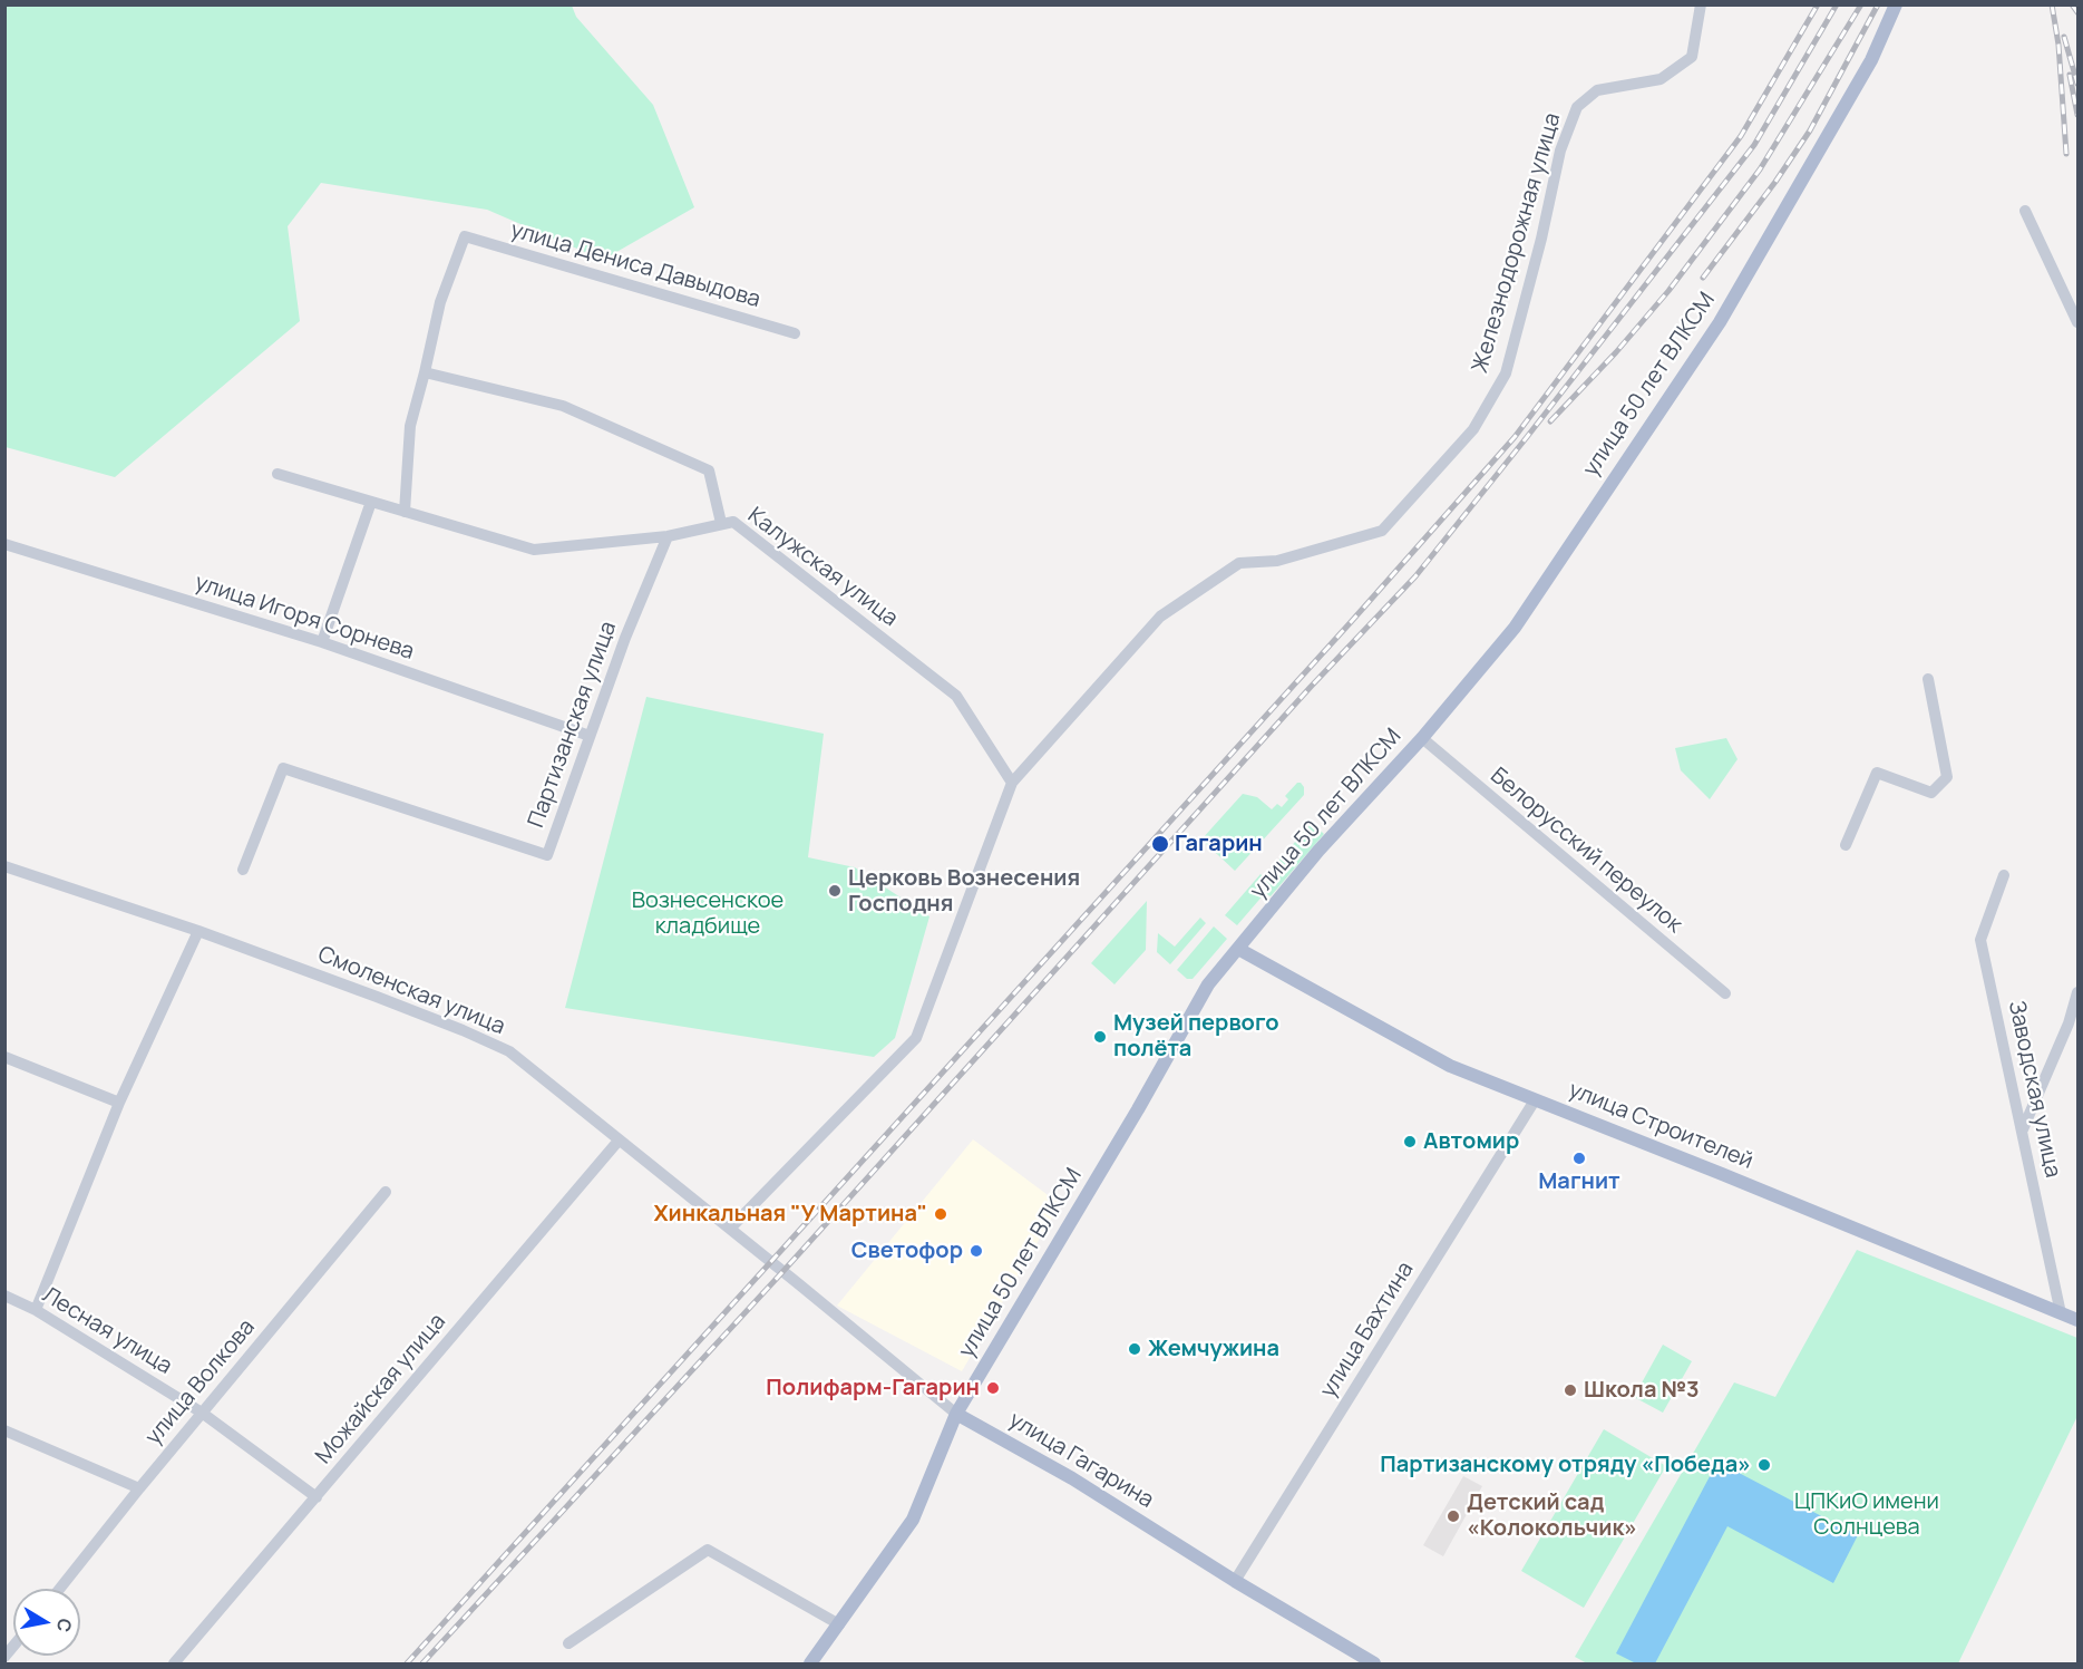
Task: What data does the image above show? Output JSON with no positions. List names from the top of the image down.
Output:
{
  "streets": {
    "main road": ["улица 50 лет ВЛКСМ", "улица Строителей", "улица Гагарина"],
    "street": [
      "Железнодорожная улица",
      "улица Дениса Давыдова",
      "Калужская улица",
      "улица Игоря Сорнева",
      "Партизанская улица",
      "Белорусский переулок",
      "Смоленская улица",
      "Заводская улица",
      "улица Бахтина",
      "Лесная улица",
      "улица Волкова",
      "Можайская улица"
    ]
  },
  "crossings": [
    ["Железнодорожная улица", "Калужская улица"],
    ["Железнодорожная улица", "Смоленская улица"],
    ["улица 50 лет ВЛКСМ", "Белорусский переулок"],
    ["улица 50 лет ВЛКСМ", "улица Строителей"],
    ["улица 50 лет ВЛКСМ", "улица Гагарина"],
    ["Калужская улица", "Партизанская улица"],
    ["улица Игоря Сорнева", "Партизанская улица"],
    ["Смоленская улица", "Можайская улица"],
    ["Смоленская улица", "улица Гагарина"],
    ["Заводская улица", "улица Строителей"],
    ["улица Строителей", "улица Бахтина"],
    ["улица Бахтина", "улица Гагарина"],
    ["Лесная улица", "улица Волкова"],
    ["Лесная улица", "Можайская улица"]
  ],
  "parks": ["Вознесенское кладбище", "ЦПКиО имени Солнцева"],
  "places": [
    "Гагарин",
    "Церковь Вознесения Господня",
    "Музей первого полёта",
    "Автомир",
    "Магнит",
    "Хинкальная \"У Мартина\"",
    "Светофор",
    "Жемчужина",
    "Полифарм-Гагарин",
    "Школа №3",
    "Партизанскому отряду «Победа»",
    "Детский сад «Колокольчик»"
  ],
  "north": "right"
}
